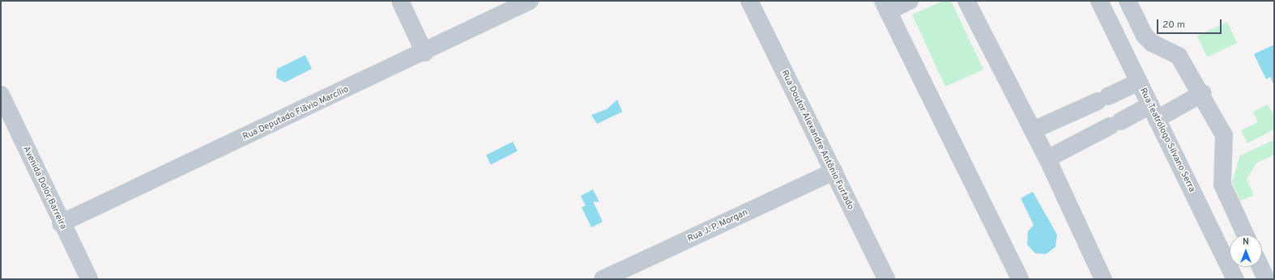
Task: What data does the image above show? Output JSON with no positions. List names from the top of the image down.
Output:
{
  "streets": {
    "street": [
      "Rua Deputado Flãvio Marcílio",
      "Rua Doutor Alexandre Antônio Furtado",
      "Rua Teatrólogo Silvano Serra",
      "Avenida Dolor Barreira",
      "Rua J. P. Morgan"
    ]
  },
  "crossings": [
    ["Rua Deputado Flãvio Marcílio", "Avenida Dolor Barreira"],
    ["Rua Doutor Alexandre Antônio Furtado", "Rua J. P. Morgan"]
  ],
  "scale_bar": "20 m",
  "north": "top"
}
